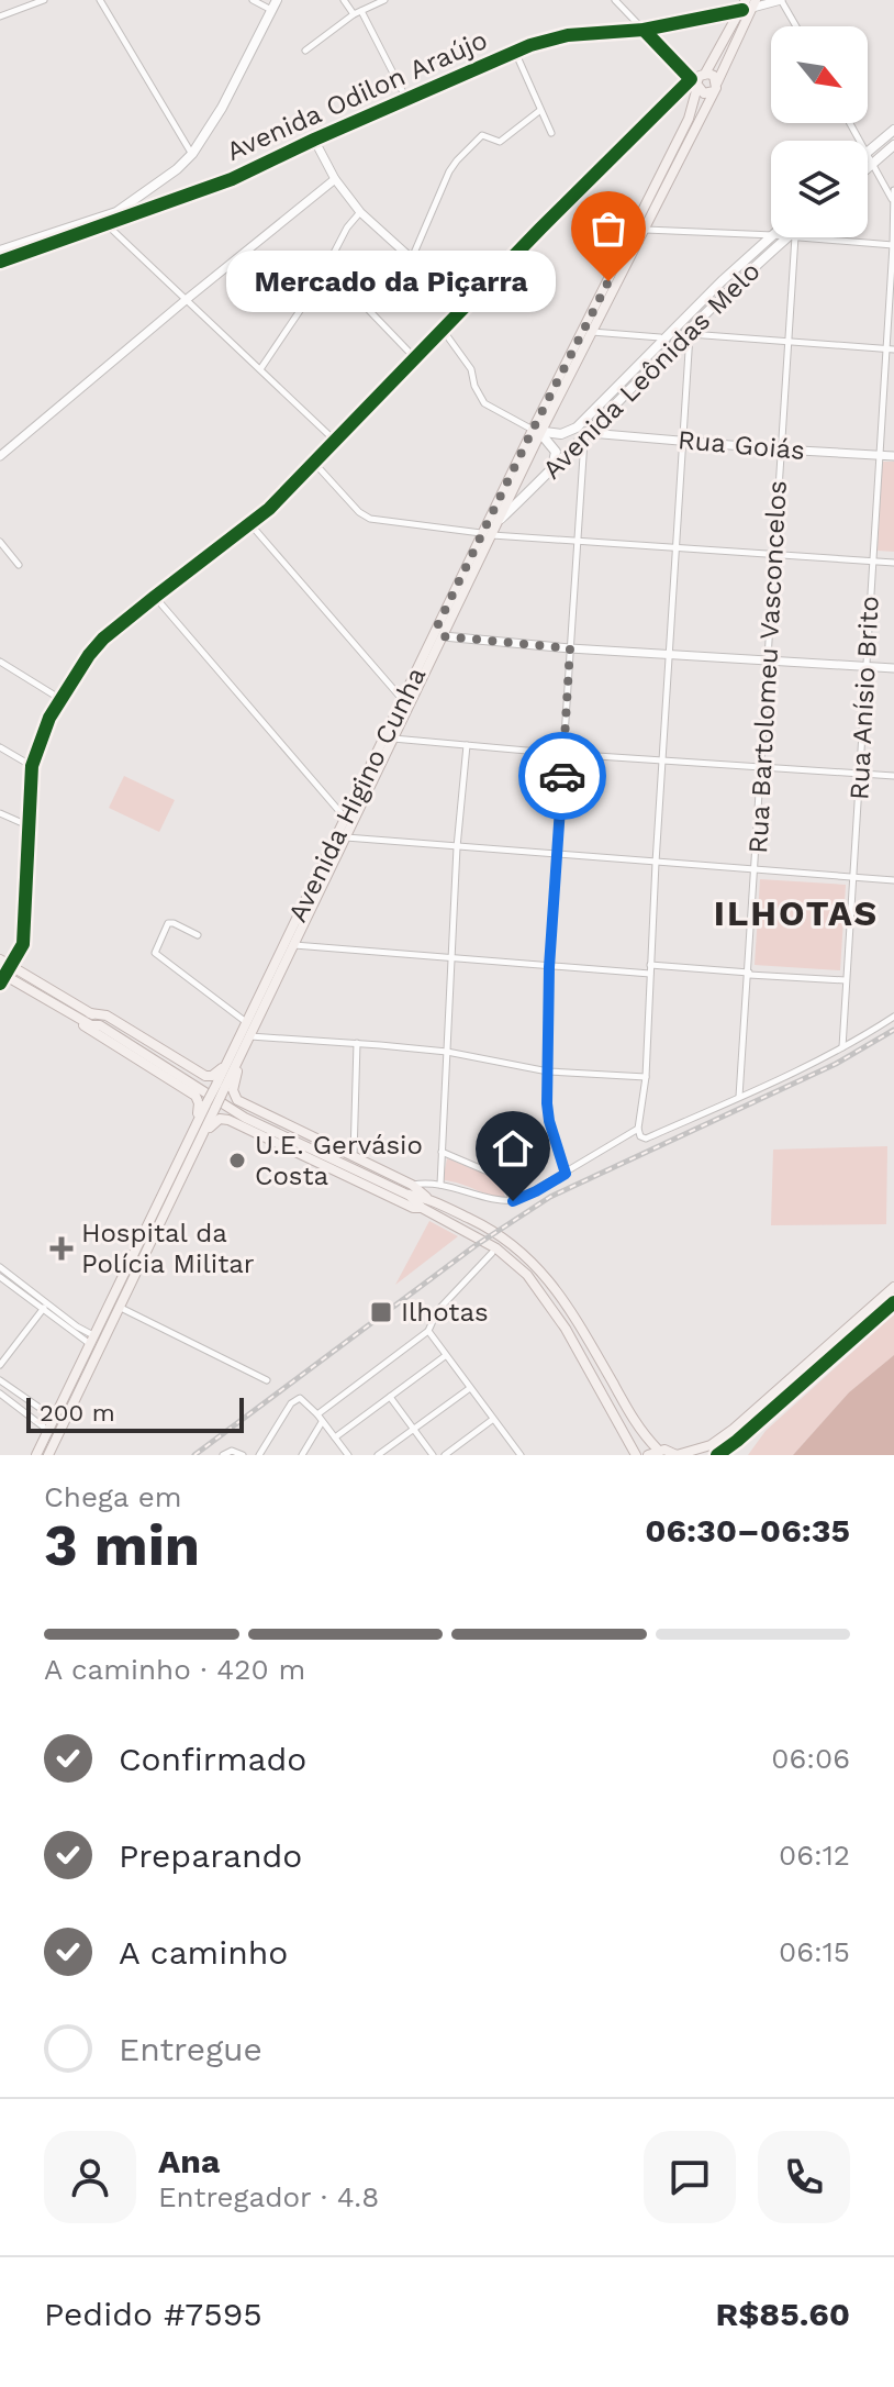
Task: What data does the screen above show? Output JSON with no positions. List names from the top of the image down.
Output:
{
  "streets": {
    "main road": ["Avenida Odilon Araújo", "Avenida Leônidas Melo", "Avenida Higino Cunha"],
    "street": ["Rua Goiás", "Rua Bartolomeu Vasconcelos", "Rua Anísio Brito"]
  },
  "crossings": [
    ["Avenida Odilon Araújo", "Avenida Higino Cunha"],
    ["Avenida Leônidas Melo", "Rua Goiás"],
    ["Avenida Leônidas Melo", "Avenida Higino Cunha"],
    ["Rua Goiás", "Rua Bartolomeu Vasconcelos"],
    ["Rua Goiás", "Rua Anísio Brito"]
  ],
  "districts": ["ILHOTAS"],
  "places": {
    "other": ["Mercado da Piçarra", "U.E. Gervásio Costa"],
    "health": ["Hospital da Polícia Militar"],
    "transit": ["Ilhotas"]
  },
  "scale_bar": "200 m",
  "north": "bottom right",
  "page": {
    "bubble": "Mercado da Piçarra",
    "scale": "200 m",
    "heading": ["3 min", "Chega em", "06:30–06:35"],
    "panel": [
      "Ana",
      "Entregador · 4.8",
      "Pedido #7595",
      "R$85.60"
    ],
    "bar": "A caminho · 420 m",
    "list": [
      ["Confirmado", "06:06"],
      ["Preparando", "06:12"],
      ["A caminho", "06:15"],
      "Entregue"
    ]
  }
}
